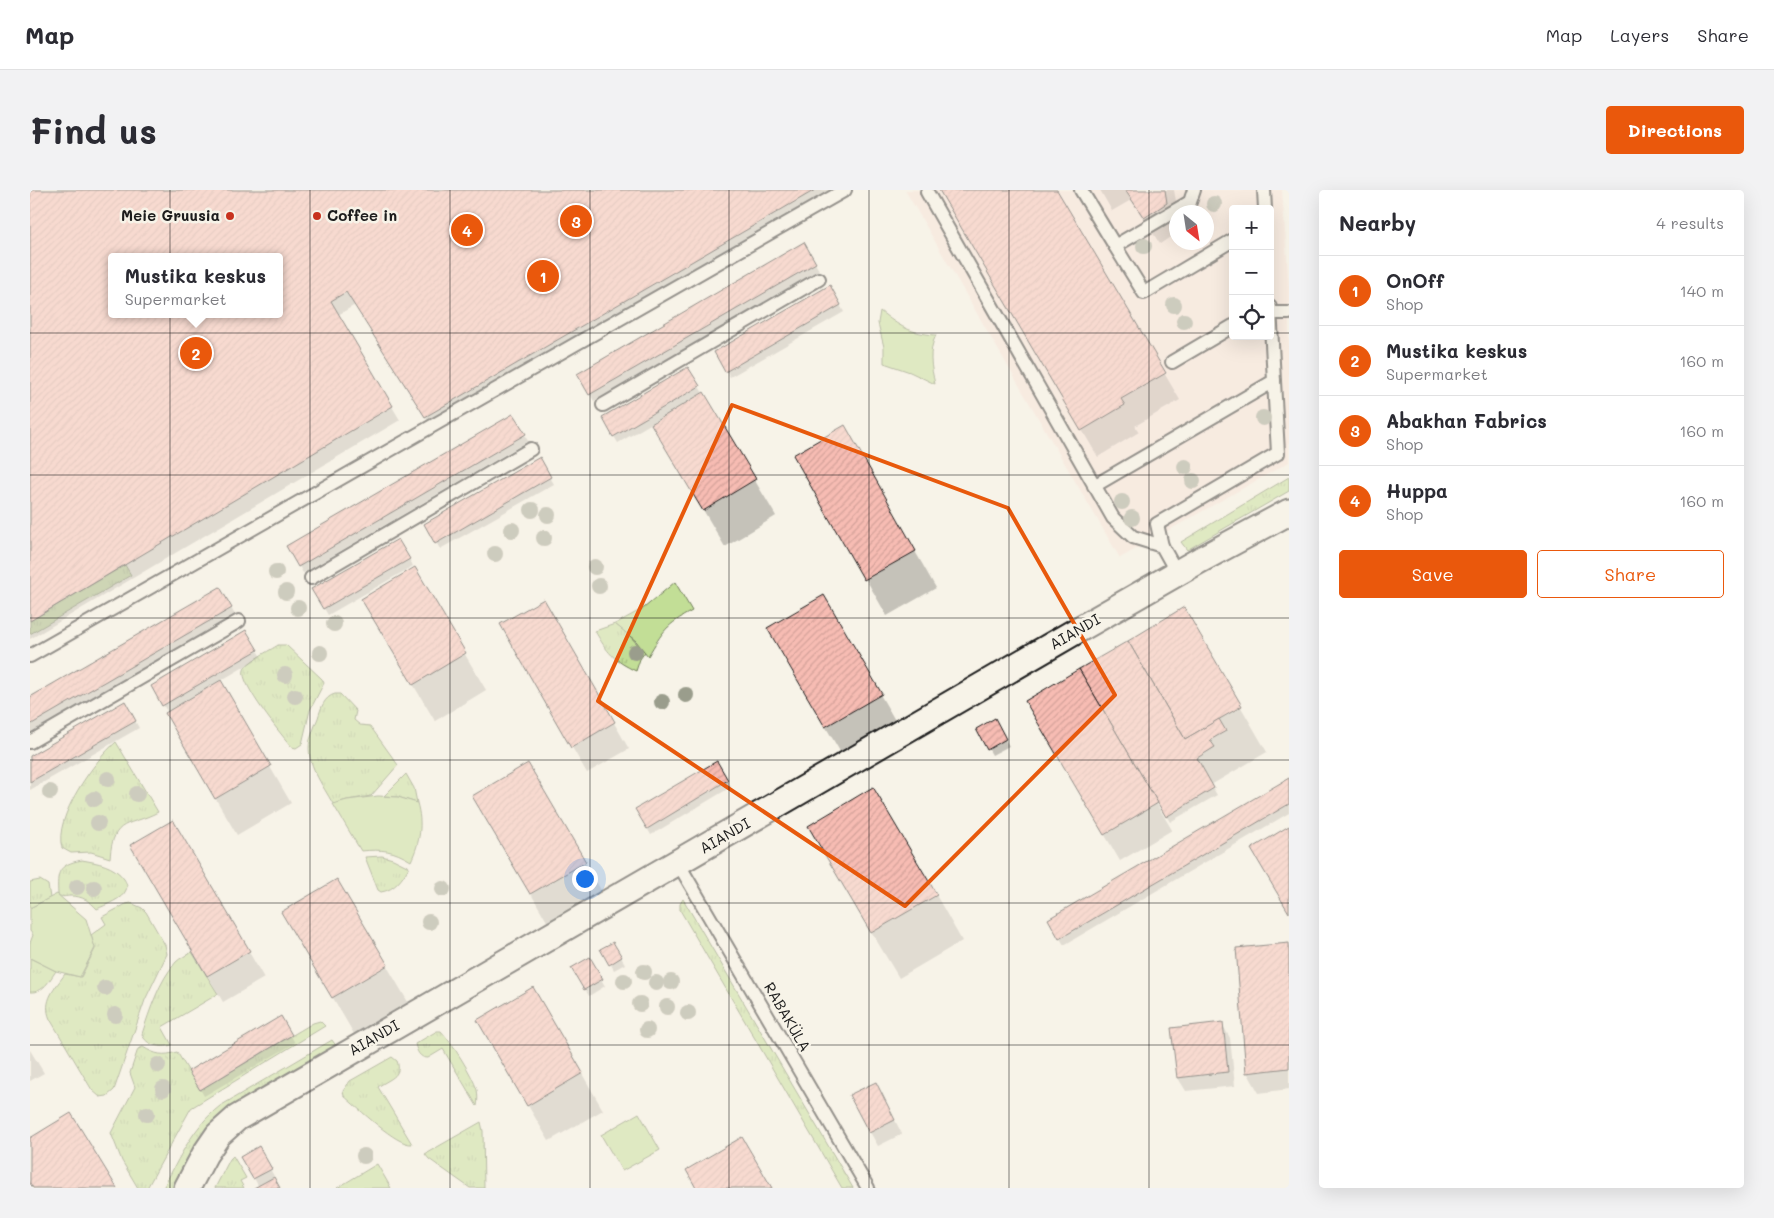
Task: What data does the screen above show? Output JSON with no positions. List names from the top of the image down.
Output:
{
  "streets": {
    "street": ["AIANDI"],
    "lane": ["RABAKÜLA"]
  },
  "crossings": [
    ["AIANDI", "RABAKÜLA"]
  ],
  "places": ["Meie Gruusia", "Coffee in"],
  "north": "bottom right",
  "page": {
    "header": "Map",
    "nav": ["Map", "Layers", "Share"],
    "buttons": [
      "Directions",
      ["Save", "Share"]
    ],
    "title": "Find us",
    "heading": ["Nearby", "4 results"],
    "pins": [
      "3",
      "4",
      "1",
      "2"
    ],
    "map_buttons": ["+", "−"],
    "popup": ["Mustika keskus", "Supermarket"],
    "list": [
      {
        "mark": "1",
        "name": "OnOff",
        "note": "Shop",
        "value": "140 m"
      },
      {
        "mark": "2",
        "name": "Mustika keskus",
        "note": "Supermarket",
        "value": "160 m"
      },
      {
        "mark": "3",
        "name": "Abakhan Fabrics",
        "note": "Shop",
        "value": "160 m"
      },
      {
        "mark": "4",
        "name": "Huppa",
        "note": "Shop",
        "value": "160 m"
      }
    ]
  }
}
